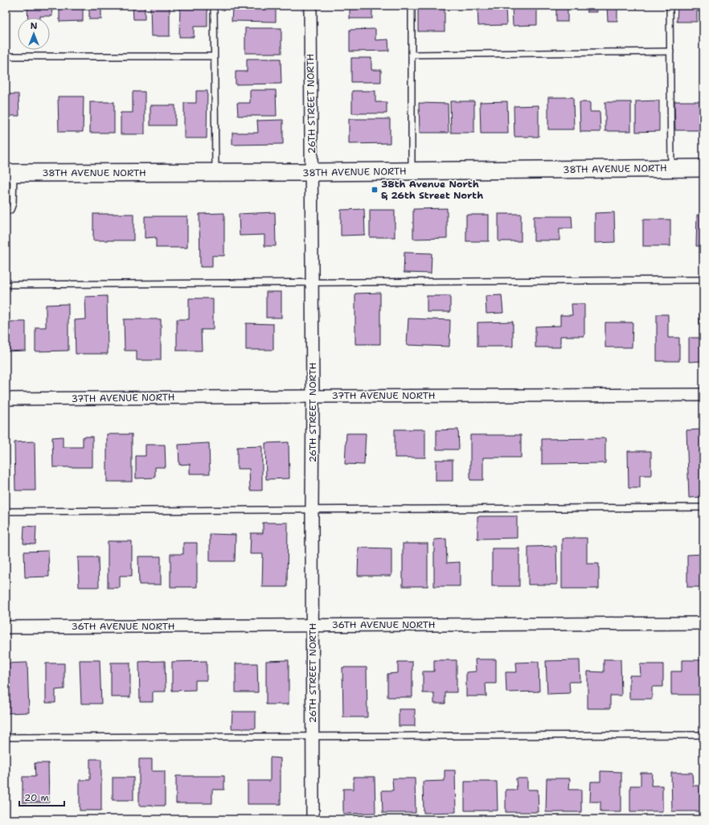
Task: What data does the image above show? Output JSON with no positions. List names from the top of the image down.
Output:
{
  "streets": {
    "main road": ["38TH AVENUE NORTH"],
    "street": ["26TH STREET NORTH", "37TH AVENUE NORTH", "36TH AVENUE NORTH"]
  },
  "crossings": [
    ["26TH STREET NORTH", "38TH AVENUE NORTH"],
    ["26TH STREET NORTH", "37TH AVENUE NORTH"],
    ["26TH STREET NORTH", "36TH AVENUE NORTH"]
  ],
  "places": {
    "transit": ["38th Avenue North & 26th Street North"]
  },
  "scale_bar": "20 m",
  "north": "top"
}
